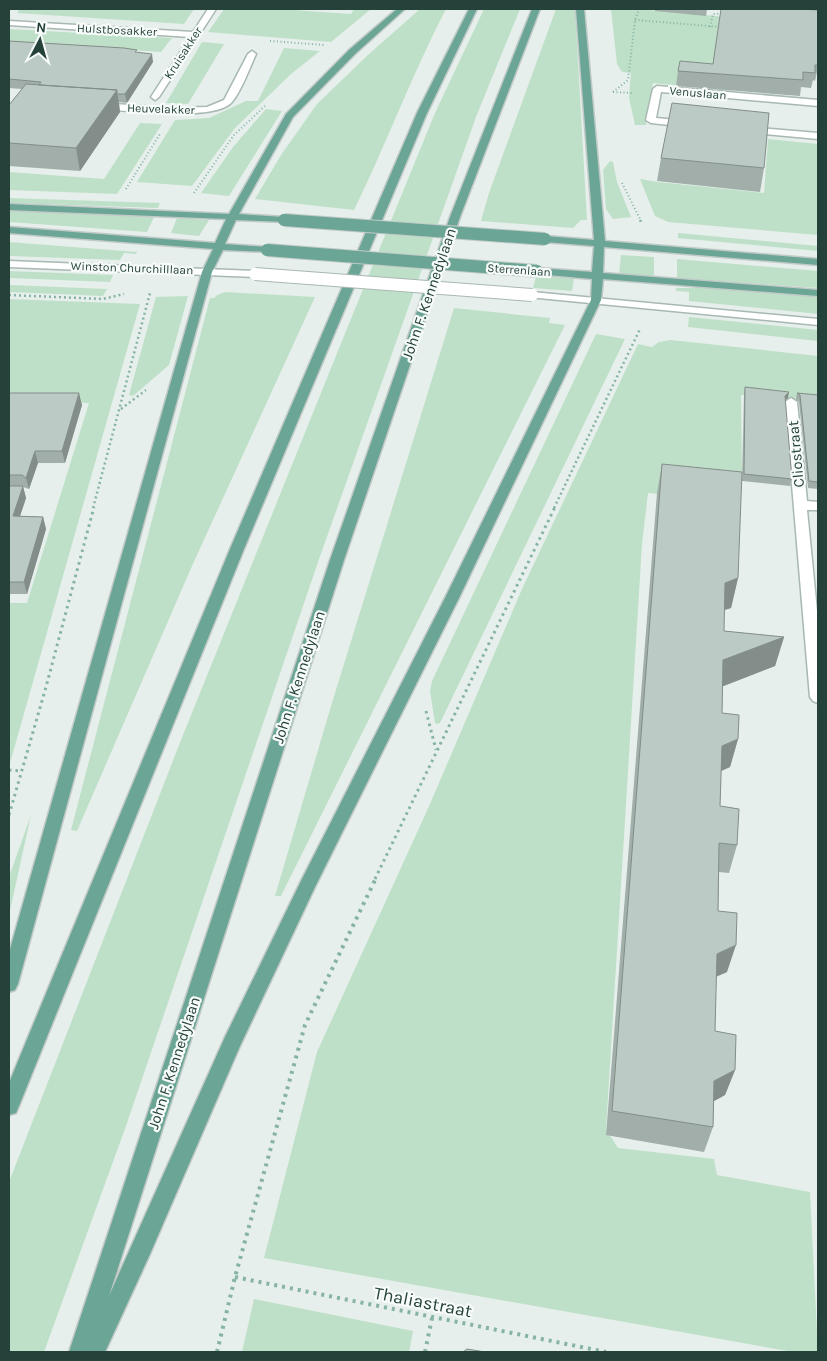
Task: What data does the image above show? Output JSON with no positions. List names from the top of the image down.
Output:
{
  "streets": {
    "main road": ["Winston Churchilllaan", "Sterrenlaan", "John F. Kennedylaan"],
    "street": [
      "Hulstbosakker",
      "Kruisakker",
      "Venuslaan",
      "Heuvelakker",
      "Cliostraat"
    ],
    "path": ["Thaliastraat"]
  },
  "crossings": [
    ["Hulstbosakker", "Kruisakker"],
    ["Winston Churchilllaan", "Sterrenlaan"]
  ],
  "north": "top"
}
